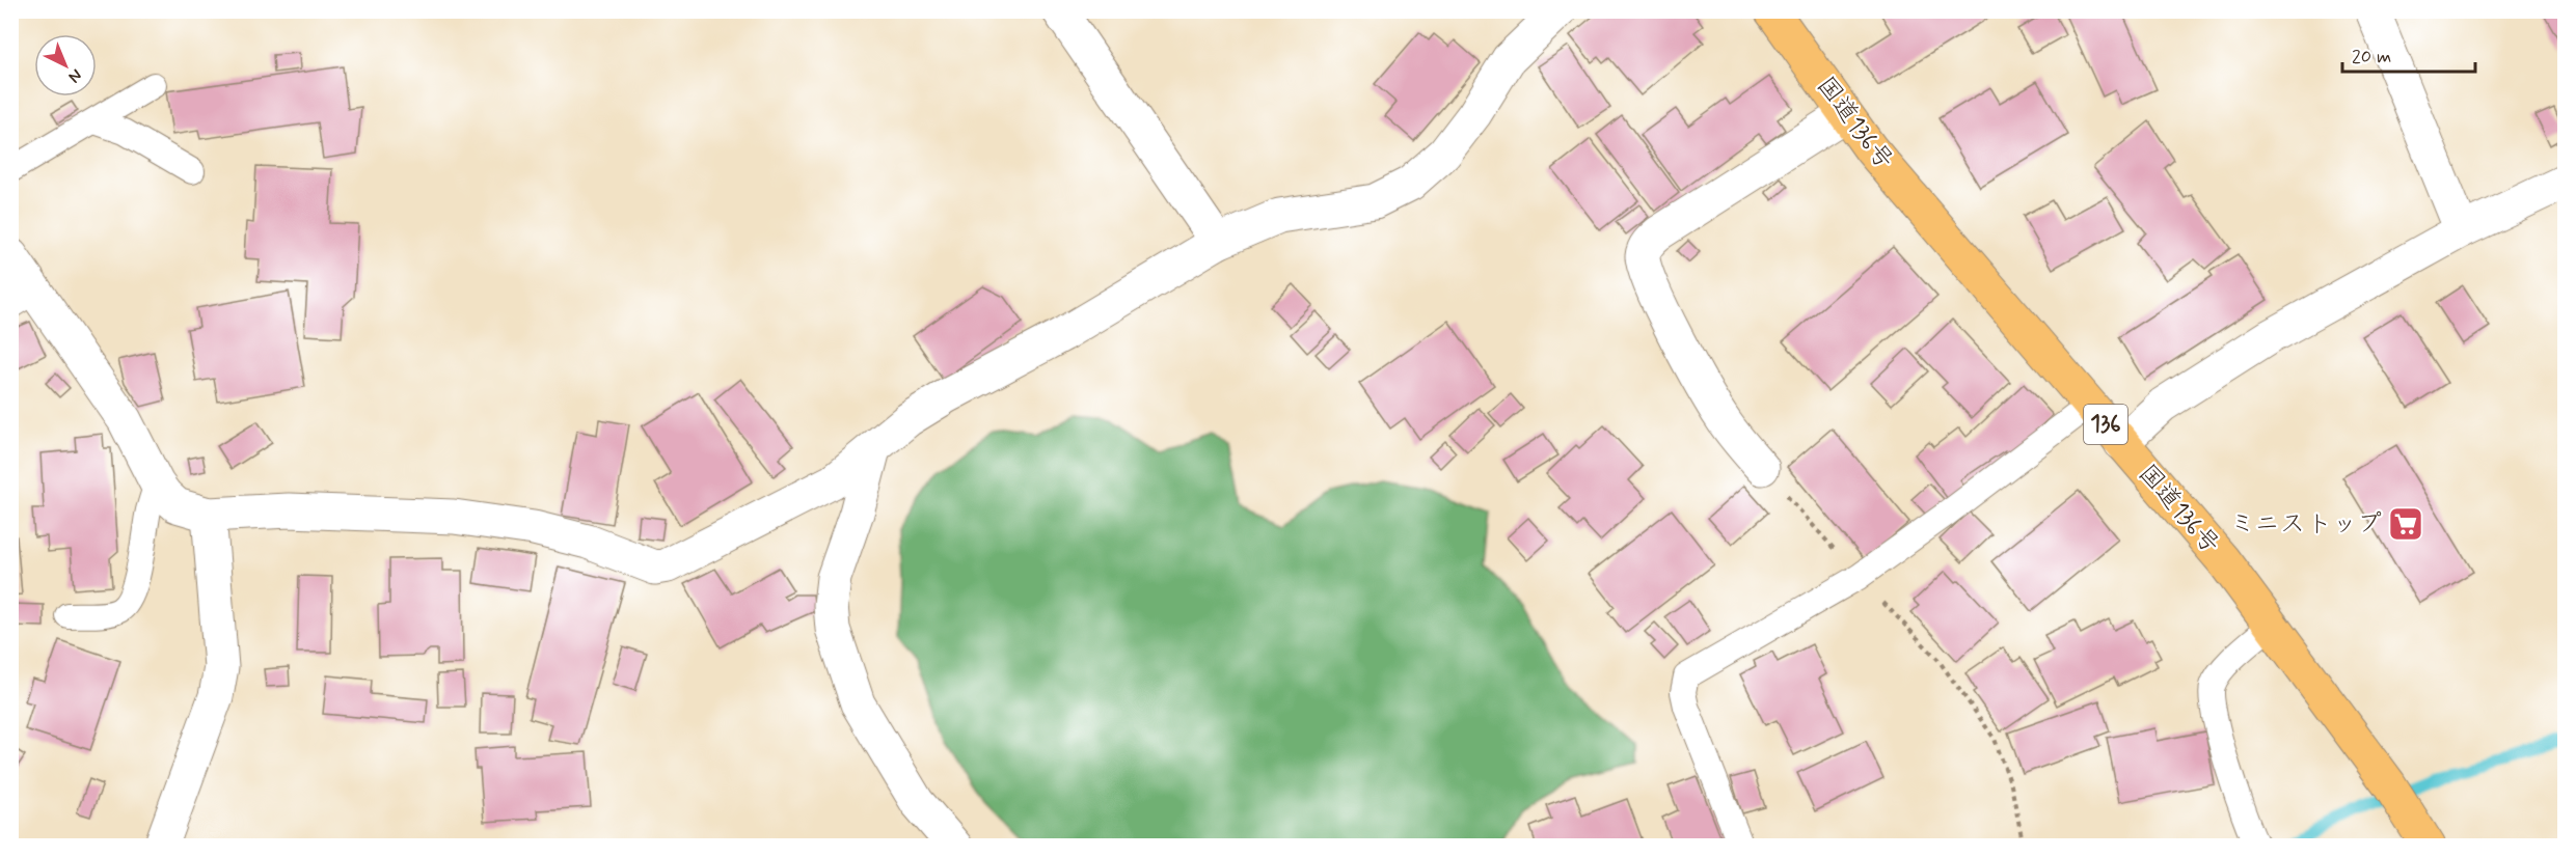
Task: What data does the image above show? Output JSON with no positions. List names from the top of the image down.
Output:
{
  "streets": {
    "highway": ["国道136号", "136"]
  },
  "places": {
    "supermarket": ["ミニストップ"]
  },
  "scale_bar": "20 m",
  "north": "bottom right"
}
